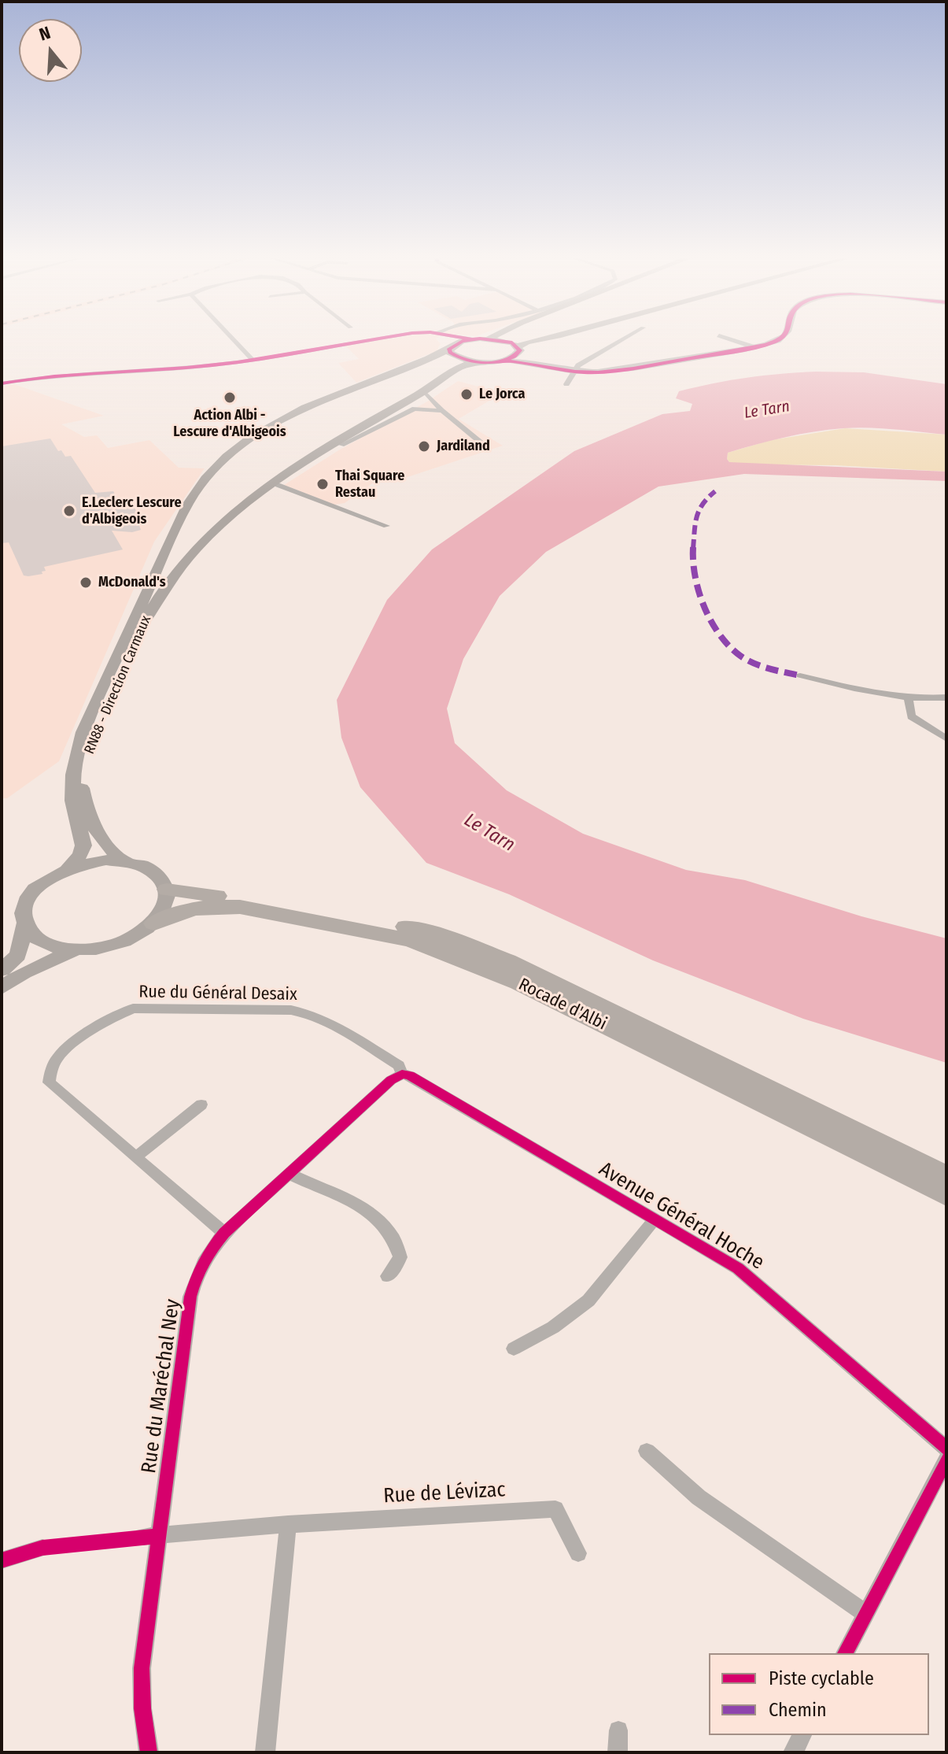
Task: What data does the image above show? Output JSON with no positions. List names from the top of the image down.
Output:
{
  "streets": {
    "highway": ["Rocade d'Albi"],
    "main road": ["RN88 - Direction Carmaux"],
    "street": [
      "Rue du Général Desaix",
      "Avenue Général Hoche",
      "Rue du Maréchal Ney",
      "Rue de Lévizac"
    ]
  },
  "crossings": [
    ["RN88 - Direction Carmaux", "Rocade d'Albi"],
    ["Rue du Général Desaix", "Avenue Général Hoche"],
    ["Rue du Général Desaix", "Rue du Maréchal Ney"],
    ["Avenue Général Hoche", "Rue du Maréchal Ney"],
    ["Rue du Maréchal Ney", "Rue de Lévizac"]
  ],
  "water": ["Le Tarn"],
  "places": [
    "Le Jorca",
    "Action Albi - Lescure d'Albigeois",
    "Jardiland",
    "Thai Square Restau",
    "E.Leclerc Lescure d'Albigeois",
    "McDonald's"
  ],
  "legend": ["Piste cyclable", "Chemin"],
  "north": "top"
}
